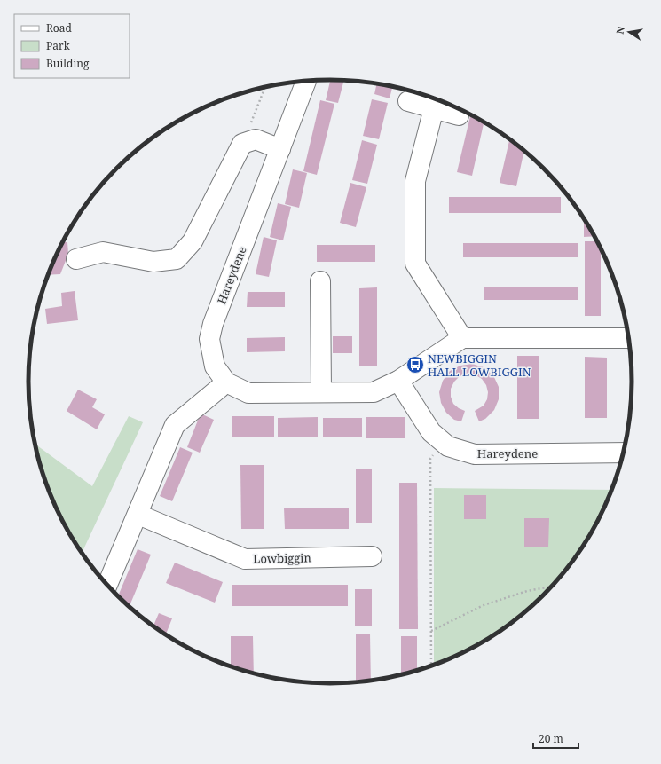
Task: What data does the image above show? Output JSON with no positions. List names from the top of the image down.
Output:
{
  "streets": {
    "street": ["Hareydene", "Lowbiggin"]
  },
  "places": {
    "bus stop": ["NEWBIGGIN HALL LOWBIGGIN"]
  },
  "legend": ["Road", "Park", "Building"],
  "scale_bar": "20 m",
  "north": "left"
}
